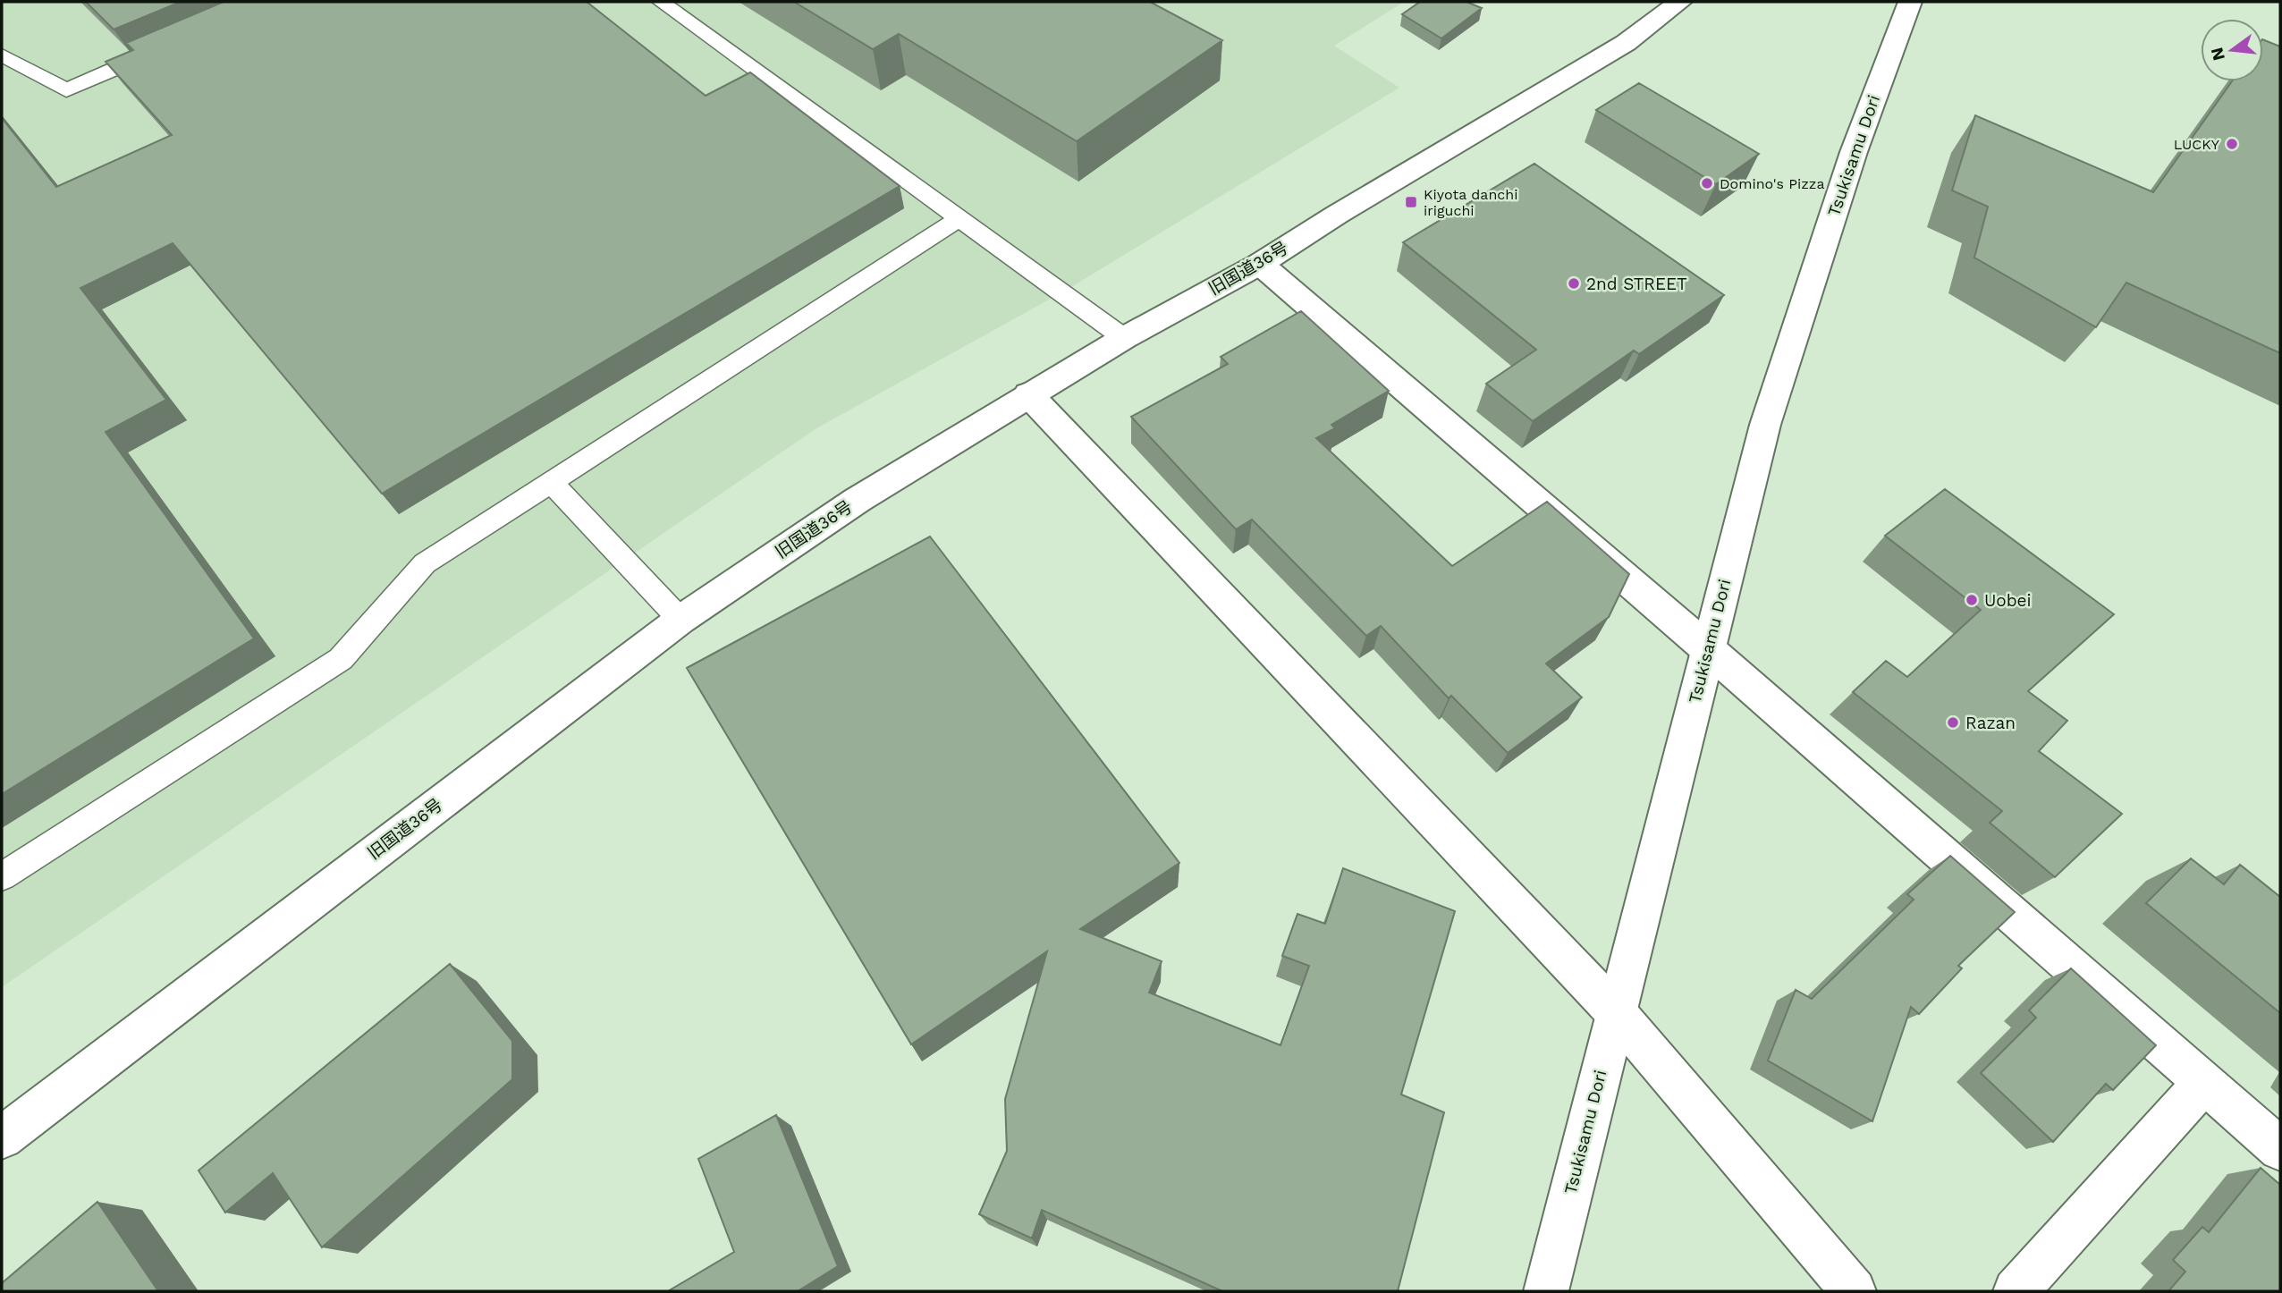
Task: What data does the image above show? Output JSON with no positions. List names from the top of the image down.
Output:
{
  "streets": {
    "main road": ["Tsukisamu Dori", "旧国道36号"]
  },
  "places": {
    "other": [
      "LUCKY",
      "Domino's Pizza",
      "2nd STREET",
      "Uobei",
      "Razan"
    ],
    "transit": ["Kiyota danchi iriguchi"]
  },
  "north": "left"
}
